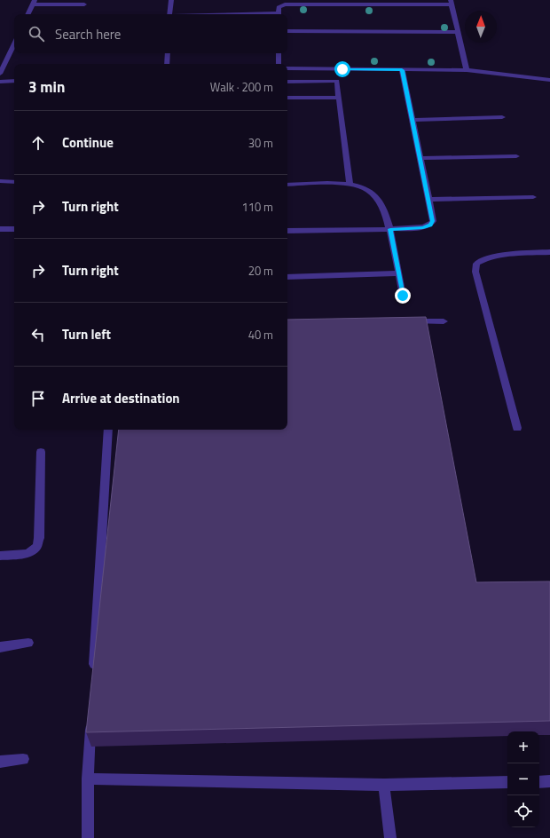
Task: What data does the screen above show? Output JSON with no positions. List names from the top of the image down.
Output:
{
  "north": "top",
  "page": {
    "search": "Search here",
    "heading": ["3 min", "Walk · 200 m"],
    "list": [
      ["Continue", "30 m"],
      ["Turn right", "110 m"],
      ["Turn right", "20 m"],
      ["Turn left", "40 m"],
      "Arrive at destination"
    ],
    "map_buttons": ["+", "−"]
  }
}
